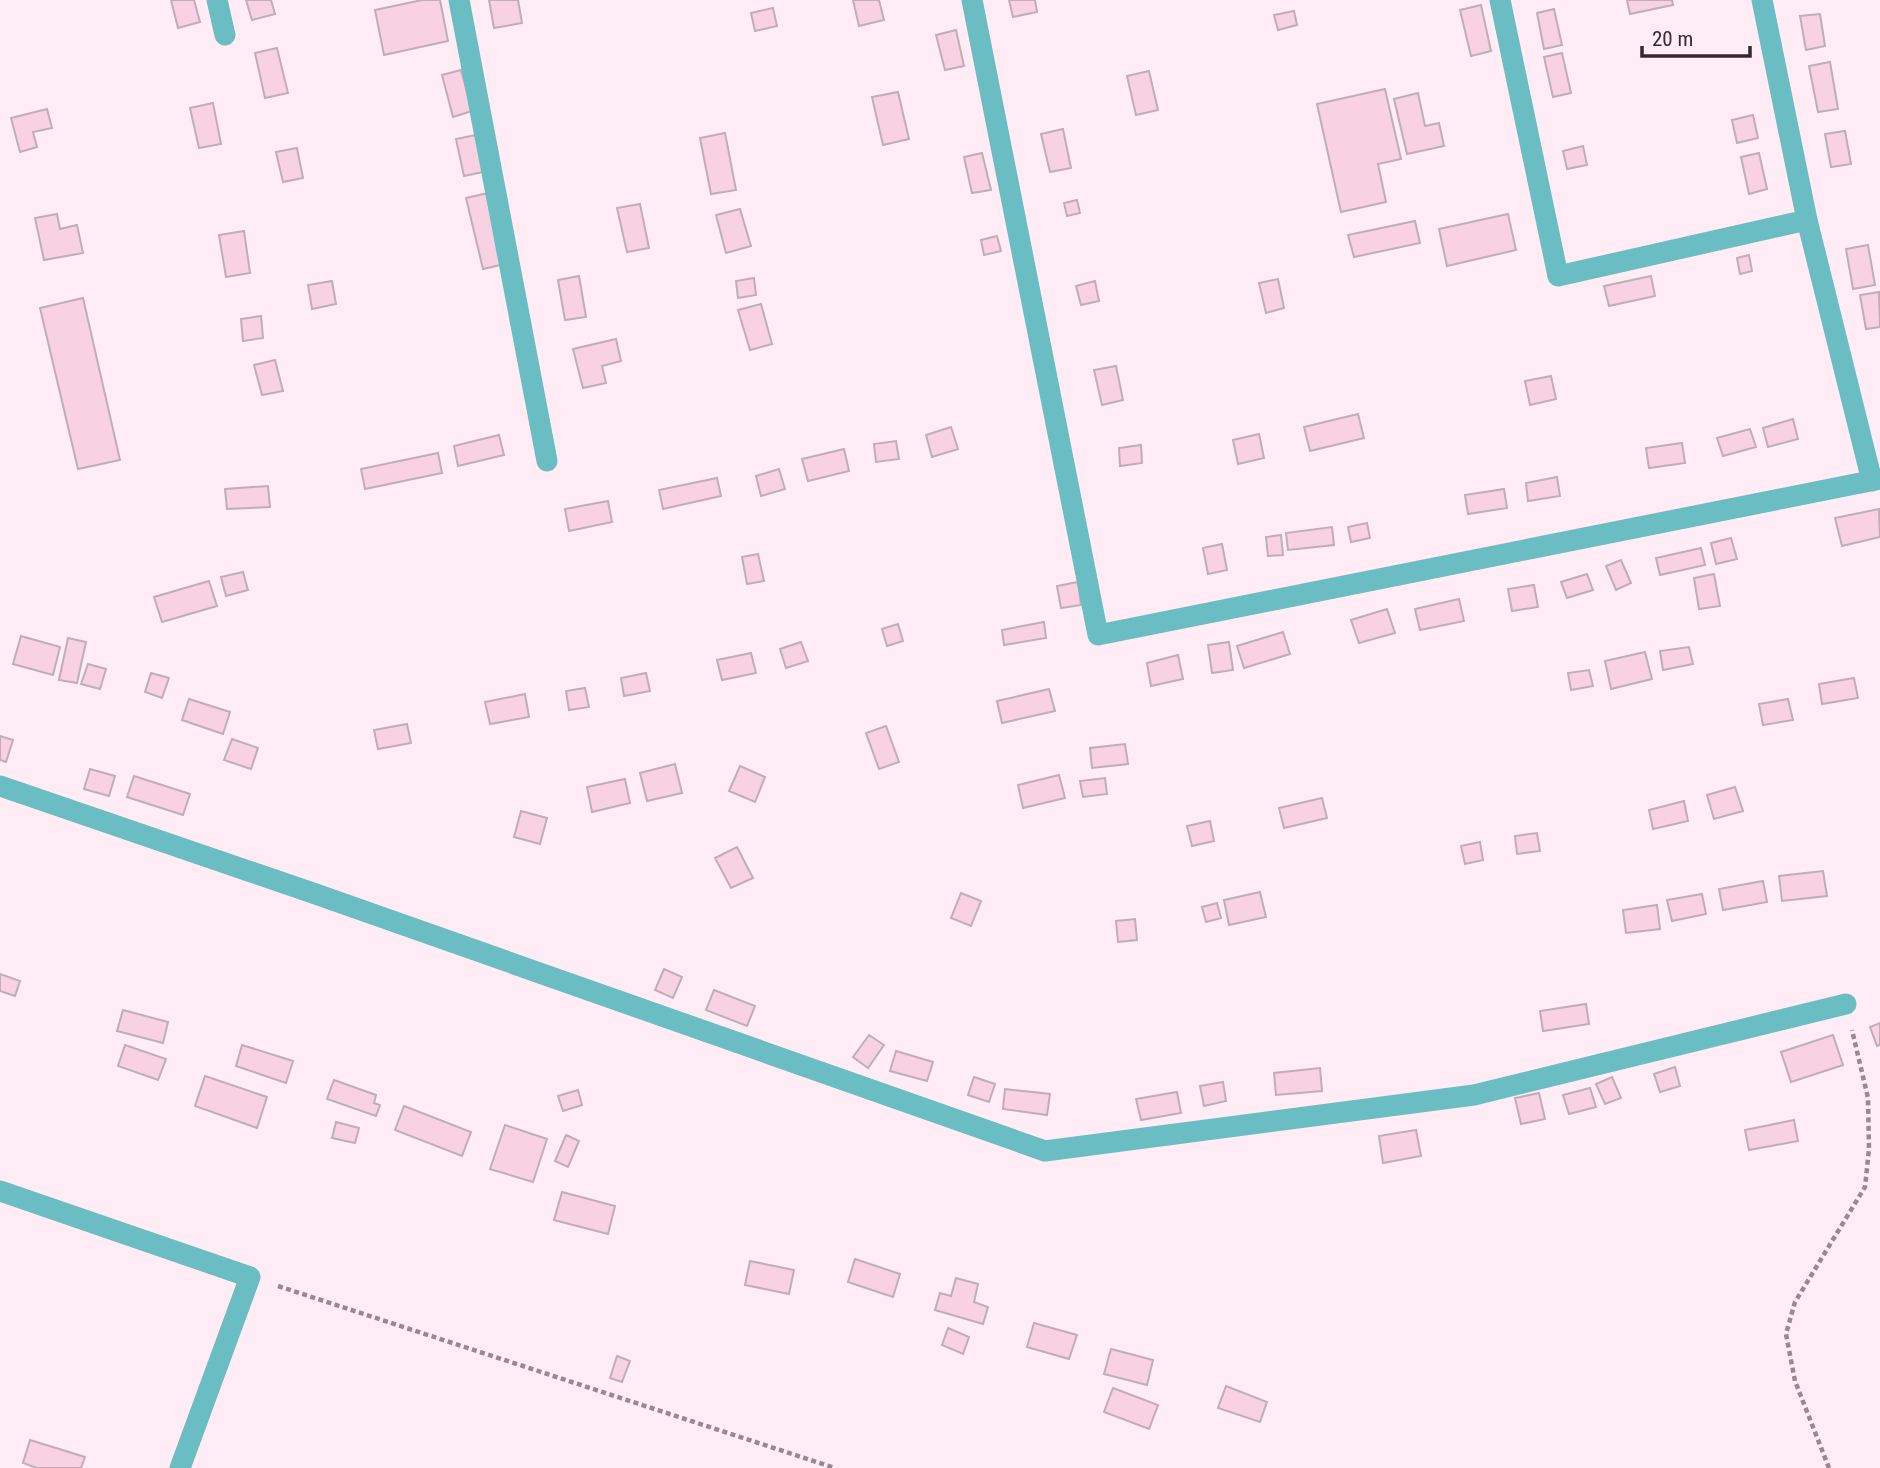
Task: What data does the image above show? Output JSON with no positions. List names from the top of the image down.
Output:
{
  "scale_bar": "20 m"
}
